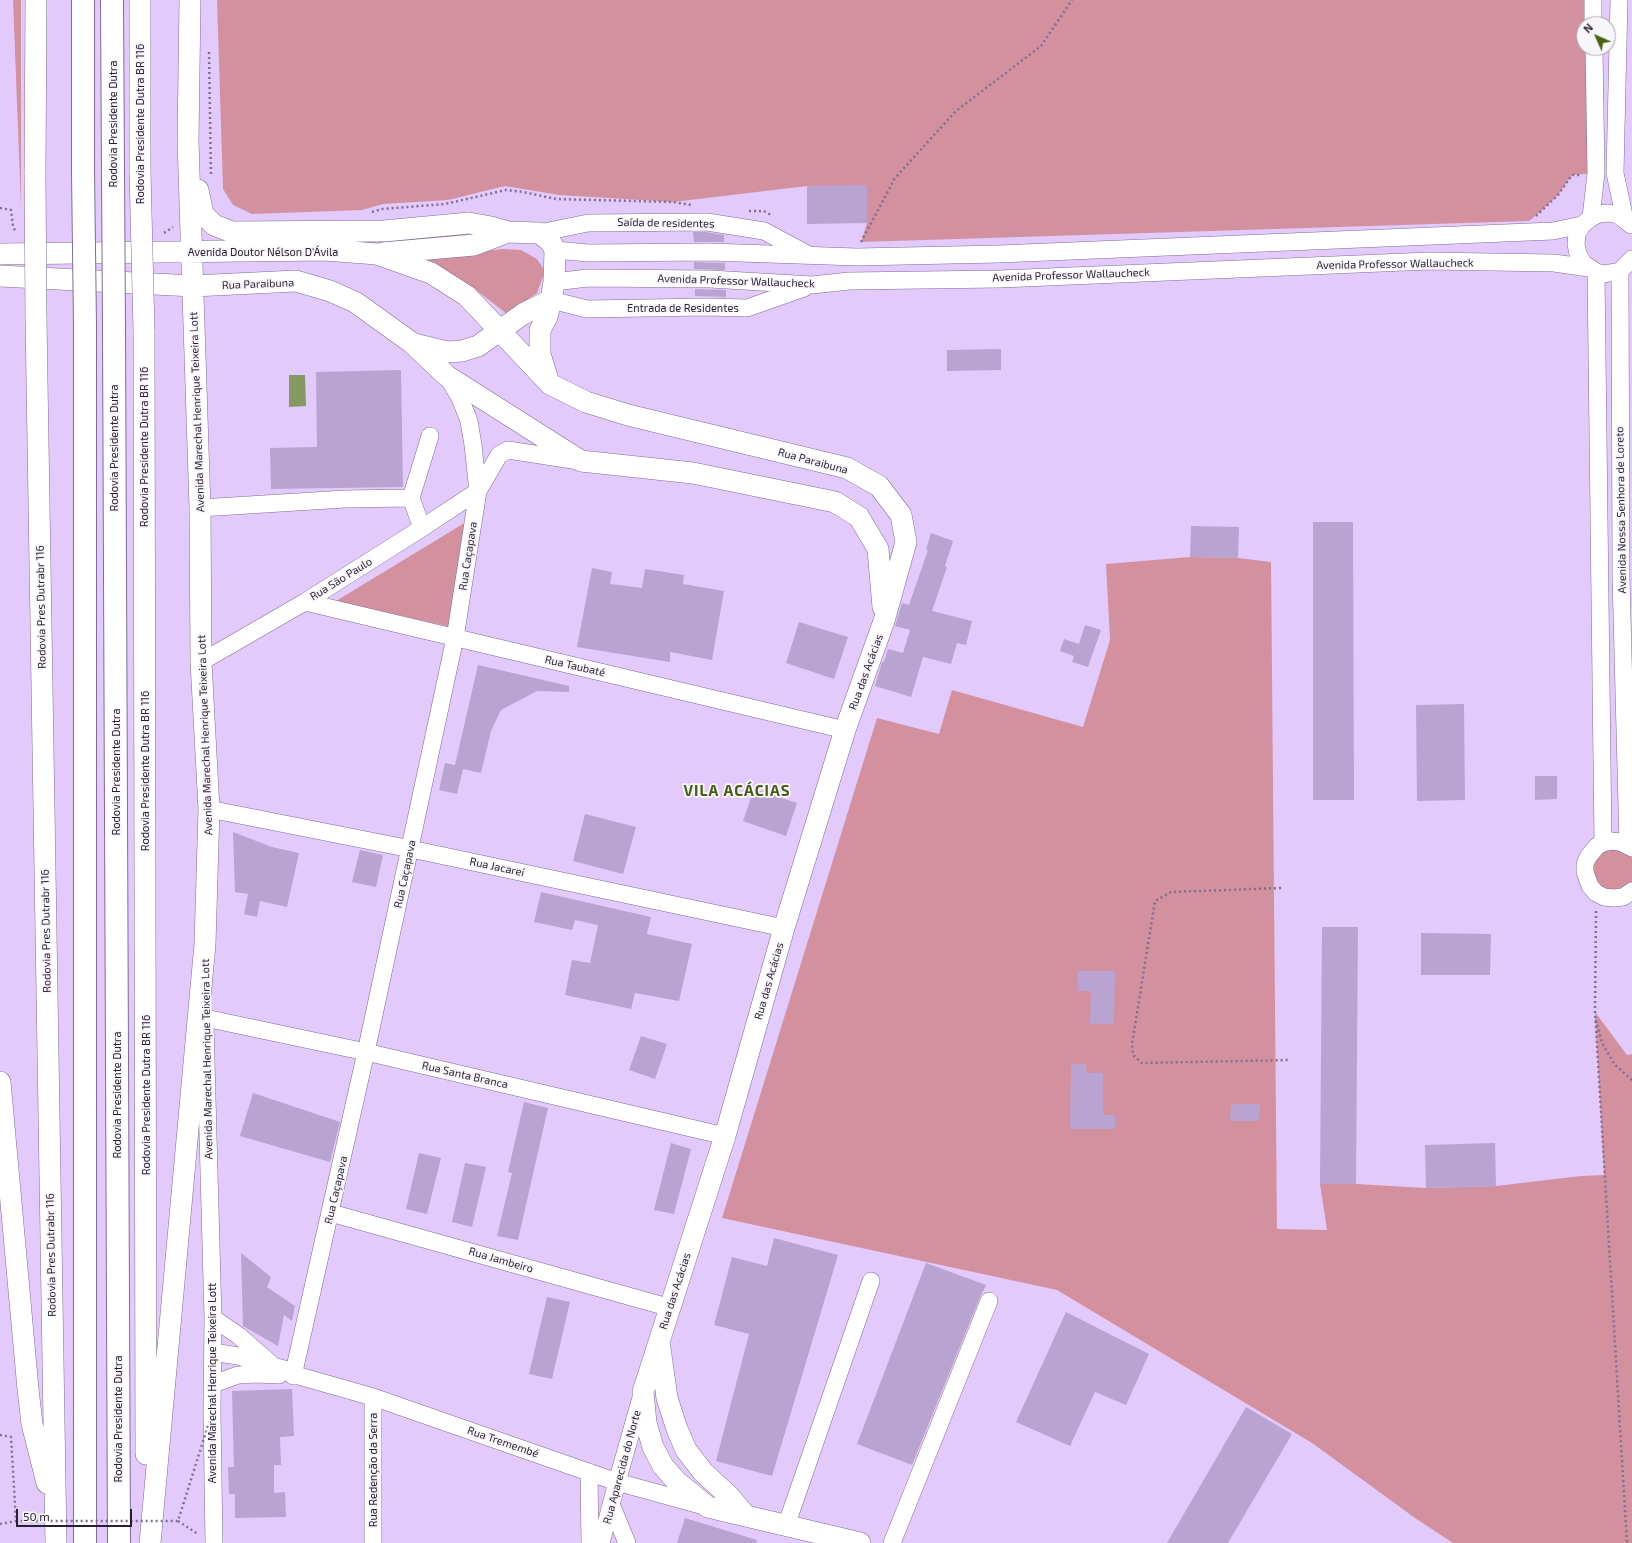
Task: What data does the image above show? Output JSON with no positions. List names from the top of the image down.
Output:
{
  "streets": {
    "highway": ["Rodovia Presidente Dutra"],
    "main road": [
      "Rodovia Presidente Dutra BR 116",
      "Avenida Doutor Nélson D'Ávila",
      "Rua Paraibuna",
      "Avenida Marechal Henrique Teixeira Lott",
      "Rodovia Pres Dutrabr 116",
      "Rua das Acácias"
    ],
    "street": [
      "Saída de residentes",
      "Avenida Professor Wallaucheck",
      "Entrada de Residentes",
      "Avenida Nossa Senhora de Loreto",
      "Rua Caçapava",
      "Rua São Paulo",
      "Rua Taubaté",
      "Rua Jacareí",
      "Rua Santa Branca",
      "Rua Jambeiro",
      "Rua Tremembé",
      "Rua Aparecida do Norte",
      "Rua Redenção da Serra"
    ]
  },
  "crossings": [
    ["Avenida Doutor Nélson D'Ávila", "Rua Paraibuna"],
    ["Avenida Doutor Nélson D'Ávila", "Avenida Marechal Henrique Teixeira Lott"],
    ["Avenida Professor Wallaucheck", "Entrada de Residentes"],
    ["Avenida Professor Wallaucheck", "Avenida Nossa Senhora de Loreto"],
    ["Rua Paraibuna", "Avenida Marechal Henrique Teixeira Lott"],
    ["Rua Paraibuna", "Rua Caçapava"],
    ["Rua Paraibuna", "Rua São Paulo"],
    ["Rua Paraibuna", "Rua das Acácias"],
    ["Avenida Marechal Henrique Teixeira Lott", "Rua São Paulo"],
    ["Avenida Marechal Henrique Teixeira Lott", "Rua Jacareí"],
    ["Avenida Marechal Henrique Teixeira Lott", "Rua Santa Branca"],
    ["Avenida Marechal Henrique Teixeira Lott", "Rua Tremembé"],
    ["Rua Caçapava", "Rua São Paulo"],
    ["Rua Caçapava", "Rua Taubaté"],
    ["Rua Caçapava", "Rua Jacareí"],
    ["Rua Caçapava", "Rua Santa Branca"],
    ["Rua Caçapava", "Rua Jambeiro"],
    ["Rua Caçapava", "Rua Tremembé"],
    ["Rua São Paulo", "Rua Taubaté"],
    ["Rua Taubaté", "Rua das Acácias"],
    ["Rua das Acácias", "Rua Jacareí"],
    ["Rua das Acácias", "Rua Santa Branca"],
    ["Rua das Acácias", "Rua Jambeiro"],
    ["Rua das Acácias", "Rua Tremembé"],
    ["Rua das Acácias", "Rua Aparecida do Norte"],
    ["Rua Tremembé", "Rua Aparecida do Norte"],
    ["Rua Tremembé", "Rua Redenção da Serra"]
  ],
  "districts": ["VILA ACÁCIAS"],
  "scale_bar": "50 m",
  "north": "top left"
}
